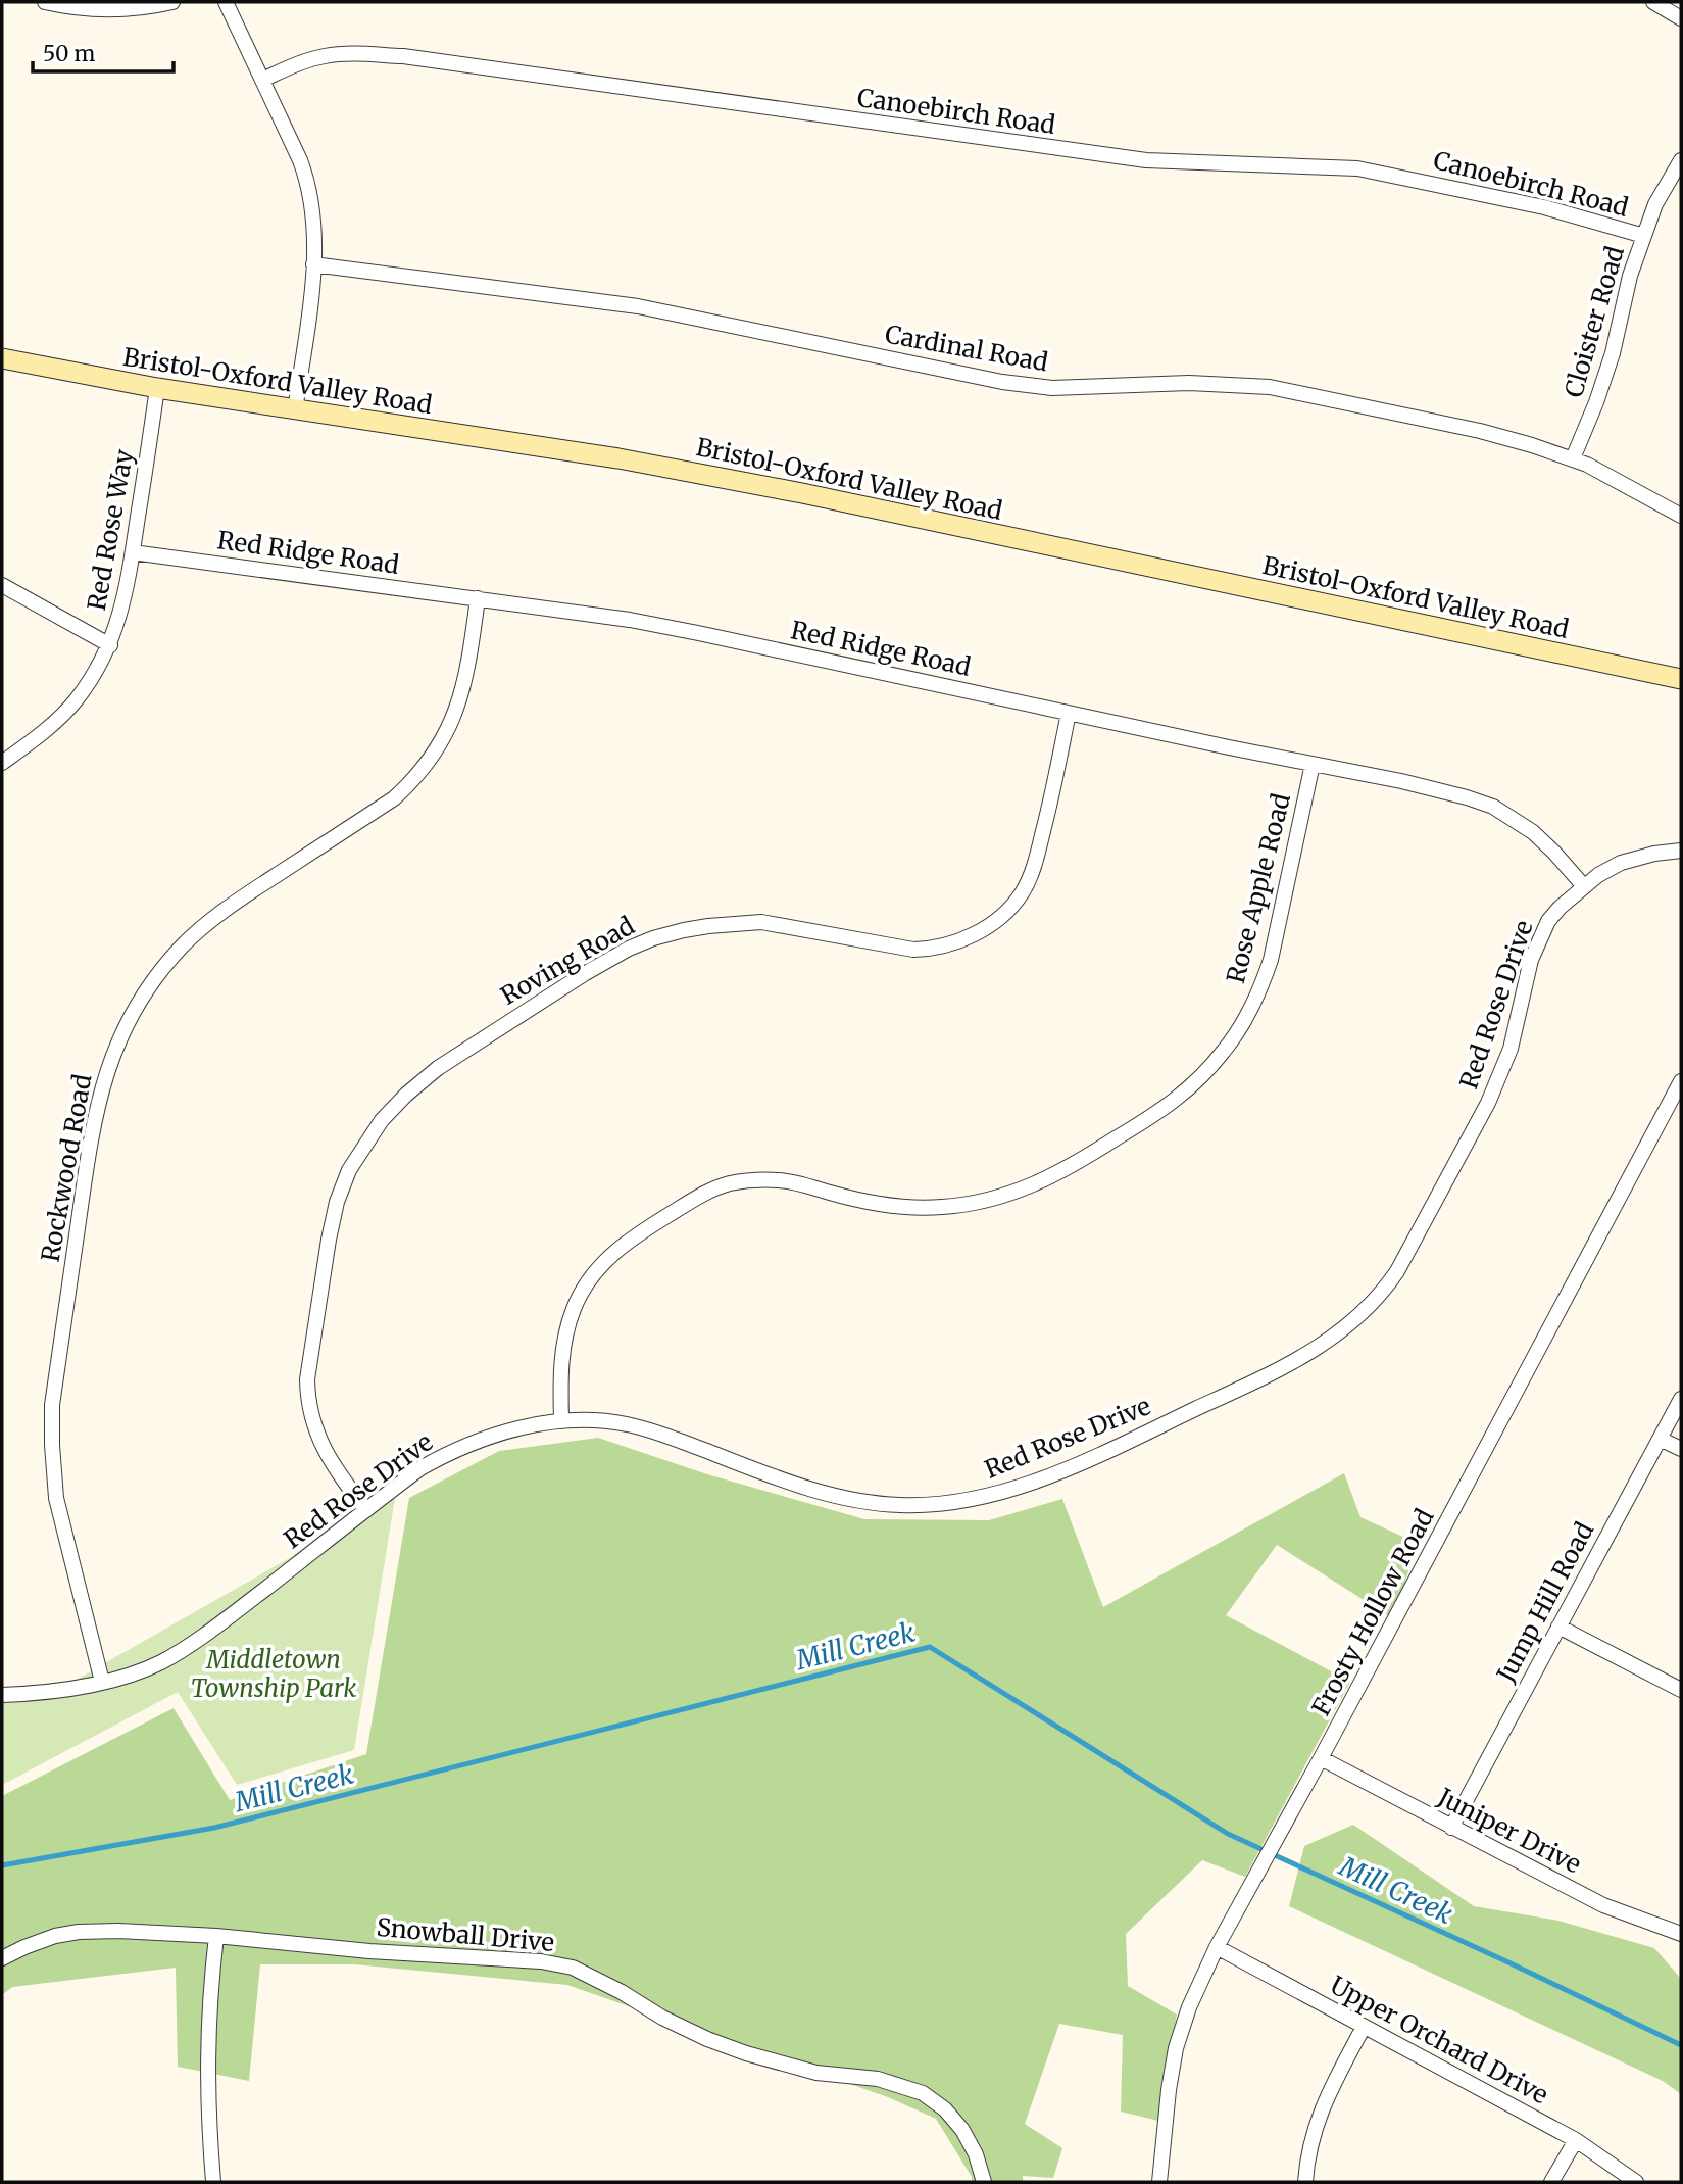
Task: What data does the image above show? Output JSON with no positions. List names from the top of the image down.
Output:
{
  "streets": {
    "main road": ["Bristol-Oxford Valley Road"],
    "street": [
      "Canoebirch Road",
      "Cloister Road",
      "Cardinal Road",
      "Red Rose Way",
      "Red Ridge Road",
      "Rose Apple Road",
      "Roving Road",
      "Red Rose Drive",
      "Rockwood Road",
      "Jump Hill Road",
      "Frosty Hollow Road",
      "Juniper Drive",
      "Snowball Drive",
      "Upper Orchard Drive"
    ]
  },
  "crossings": [
    ["Canoebirch Road", "Cloister Road"],
    ["Cloister Road", "Cardinal Road"],
    ["Bristol-Oxford Valley Road", "Red Rose Way"],
    ["Red Rose Way", "Red Ridge Road"],
    ["Red Ridge Road", "Rose Apple Road"],
    ["Red Ridge Road", "Roving Road"],
    ["Red Ridge Road", "Red Rose Drive"],
    ["Red Ridge Road", "Rockwood Road"],
    ["Rose Apple Road", "Red Rose Drive"],
    ["Roving Road", "Red Rose Drive"],
    ["Red Rose Drive", "Rockwood Road"],
    ["Jump Hill Road", "Juniper Drive"],
    ["Frosty Hollow Road", "Juniper Drive"],
    ["Frosty Hollow Road", "Upper Orchard Drive"]
  ],
  "water": ["Mill Creek"],
  "parks": ["Middletown Township Park"],
  "scale_bar": "50 m"
}
